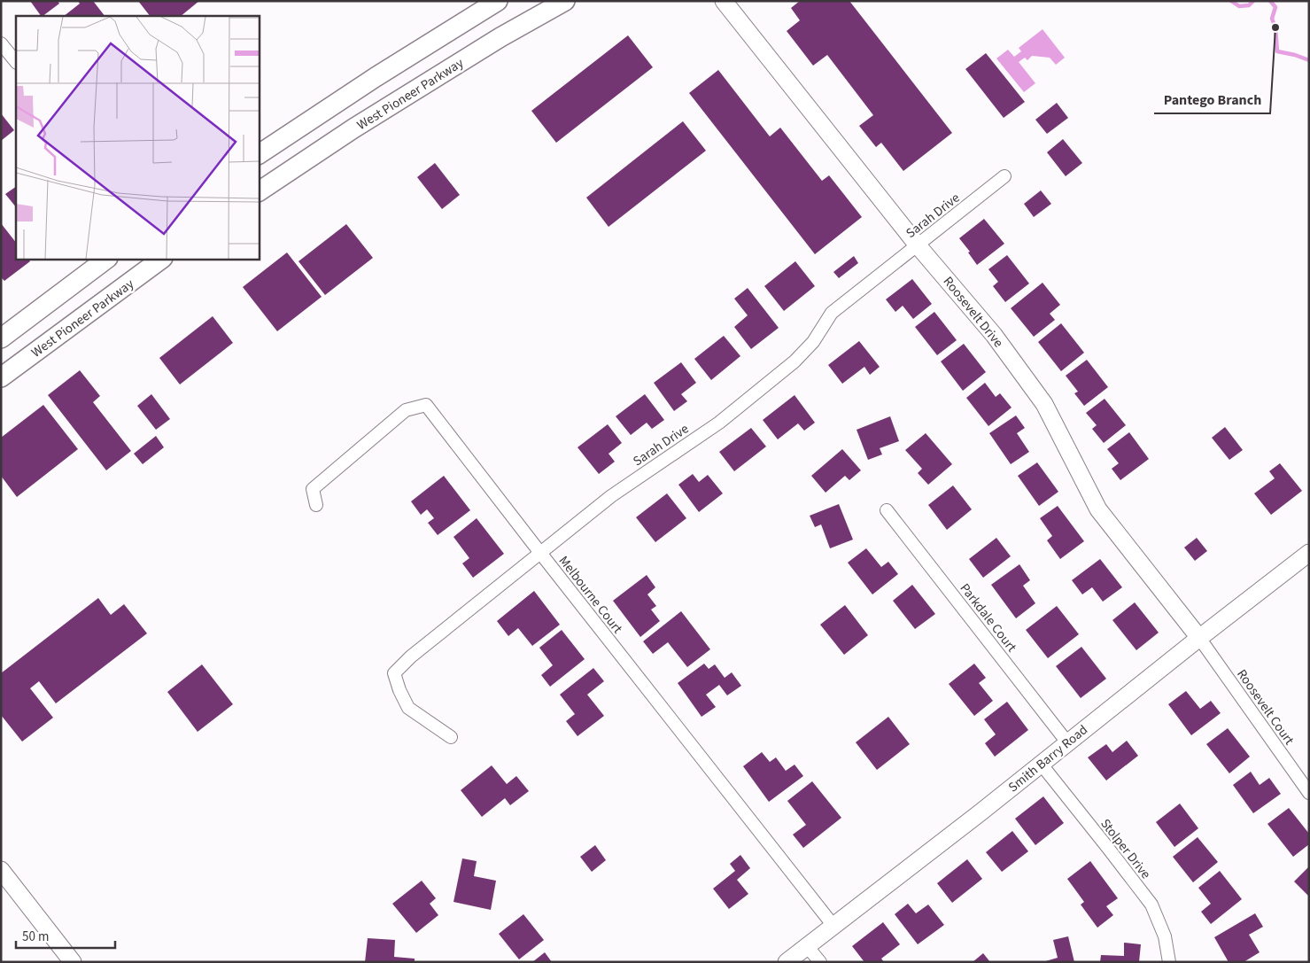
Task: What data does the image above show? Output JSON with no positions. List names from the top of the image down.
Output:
{
  "streets": {
    "main road": ["West Pioneer Parkway"],
    "street": [
      "Sarah Drive",
      "Roosevelt Drive",
      "Melbourne Court",
      "Parkdale Court",
      "Roosevelt Court",
      "Smith Barry Road",
      "Stolper Drive"
    ]
  },
  "crossings": [
    ["Sarah Drive", "Roosevelt Drive"],
    ["Sarah Drive", "Melbourne Court"],
    ["Roosevelt Drive", "Roosevelt Court"],
    ["Roosevelt Drive", "Smith Barry Road"],
    ["Melbourne Court", "Smith Barry Road"],
    ["Parkdale Court", "Smith Barry Road"],
    ["Roosevelt Court", "Smith Barry Road"],
    ["Smith Barry Road", "Stolper Drive"]
  ],
  "places": ["Pantego Branch"],
  "scale_bar": "50 m"
}
